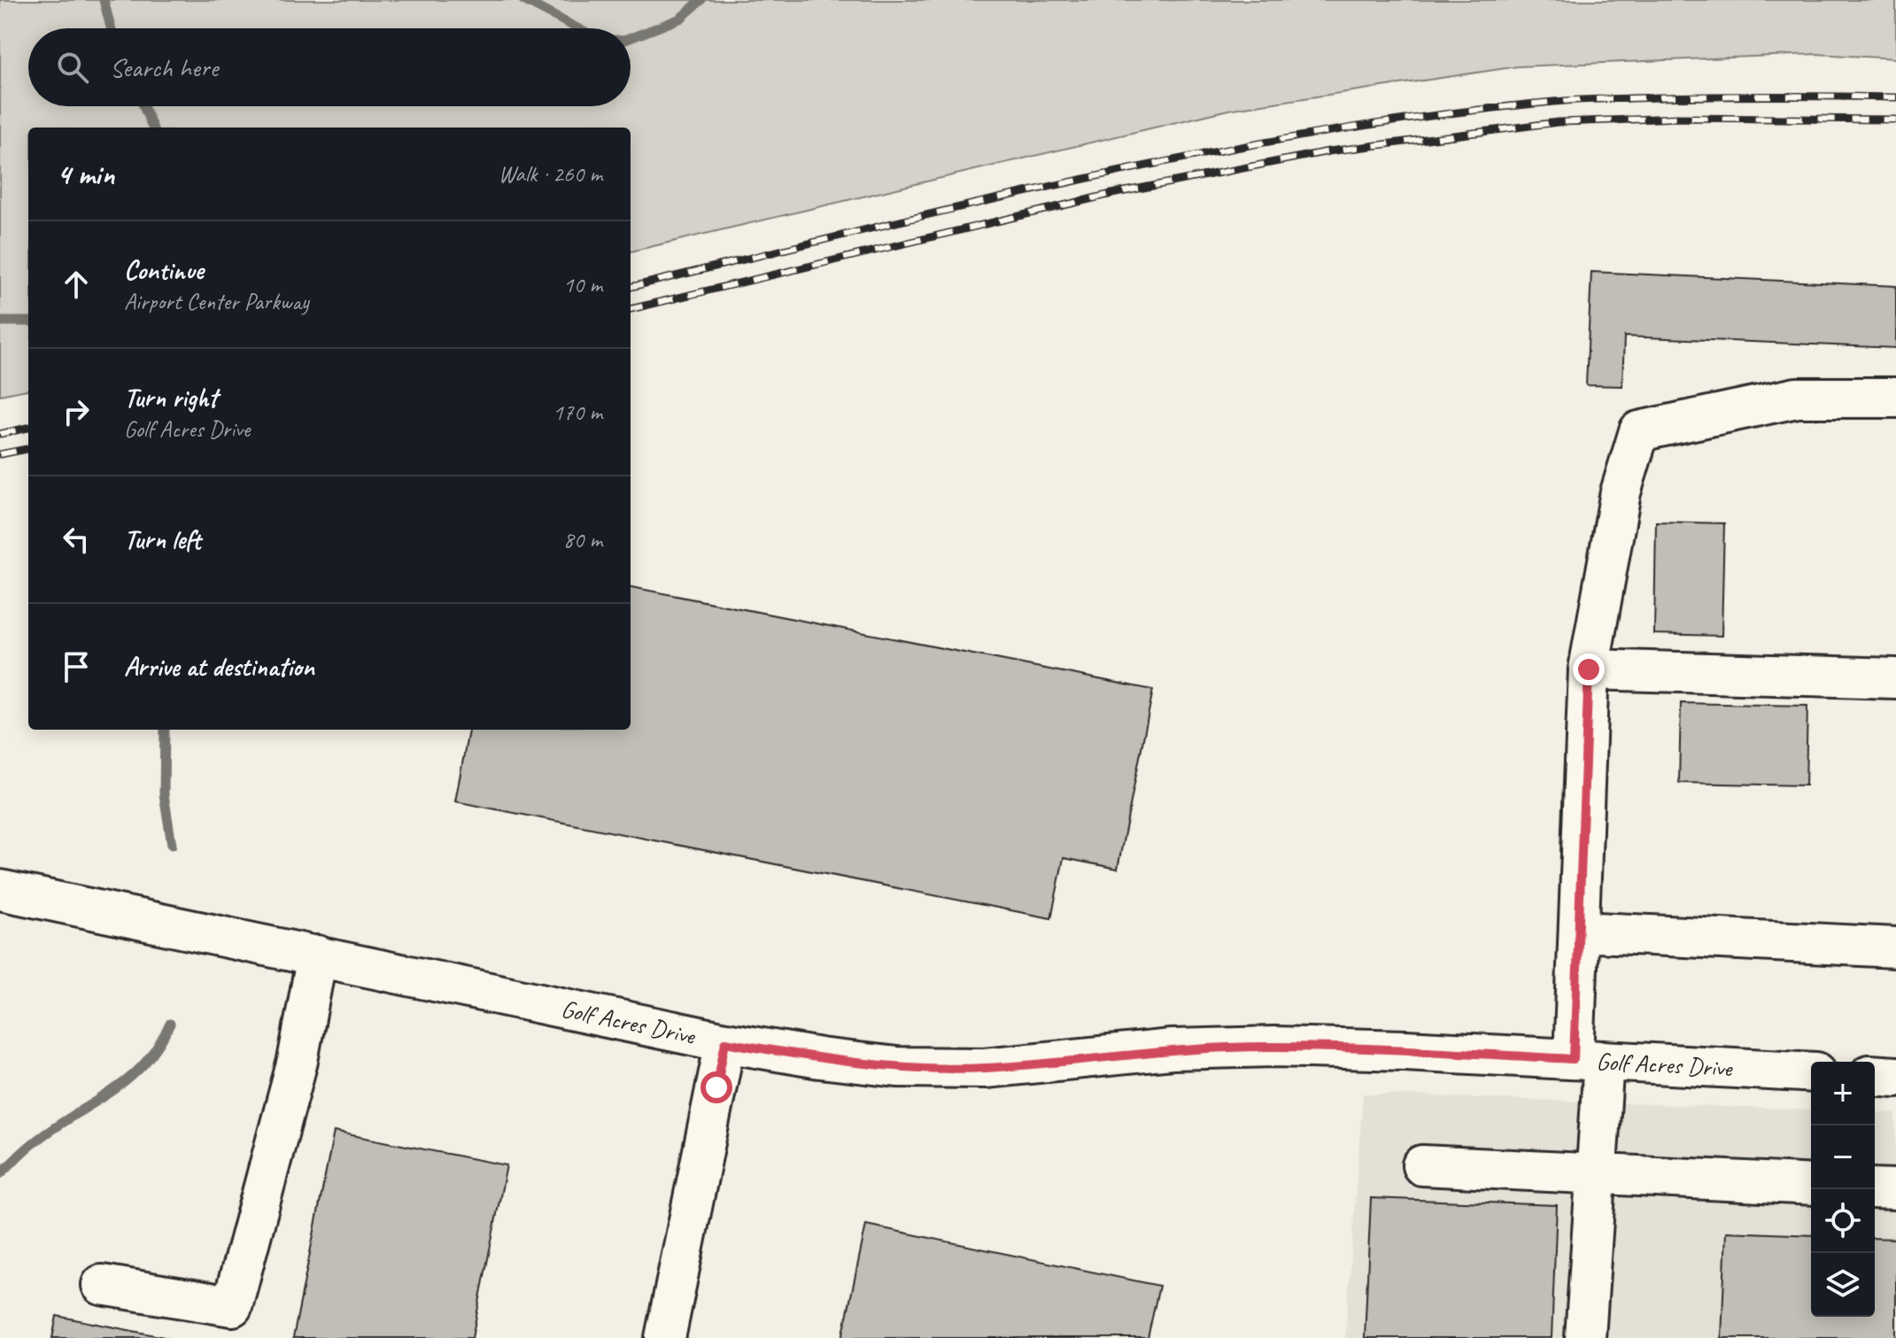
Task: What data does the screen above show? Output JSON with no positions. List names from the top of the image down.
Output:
{
  "streets": {
    "street": ["Golf Acres Drive"]
  },
  "page": {
    "search": "Search here",
    "heading": ["4 min", "Walk · 260 m"],
    "list": [
      ["Continue", "Airport Center Parkway", "10 m"],
      ["Turn right", "Golf Acres Drive", "170 m"],
      ["Turn left", "80 m"],
      "Arrive at destination"
    ],
    "map_buttons": ["+", "−"]
  }
}
